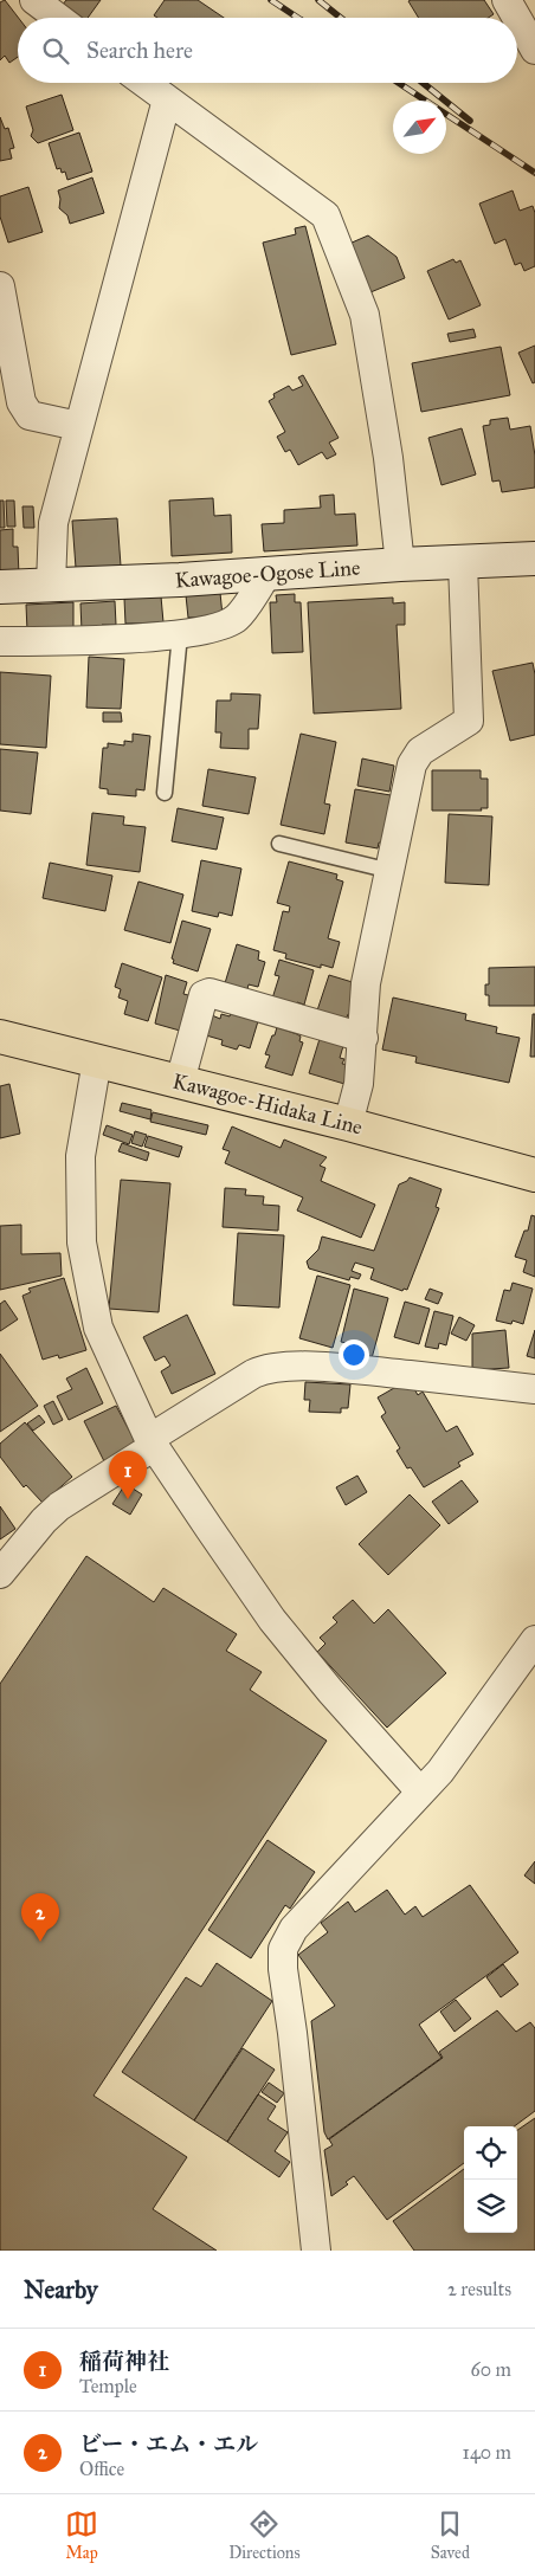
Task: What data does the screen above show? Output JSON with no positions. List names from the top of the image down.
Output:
{
  "streets": {
    "main road": ["Kawagoe-Ogose Line", "Kawagoe-Hidaka Line"]
  },
  "north": "top right",
  "page": {
    "search": "Search here",
    "pins": ["1", "2"],
    "heading": ["Nearby", "2 results"],
    "list": [
      {
        "mark": "1",
        "name": "稲荷神社",
        "note": "Temple",
        "value": "60 m"
      },
      {
        "mark": "2",
        "name": "ビー・エム・エル",
        "note": "Office",
        "value": "140 m"
      }
    ],
    "nav": ["Map", "Directions", "Saved"]
  }
}
